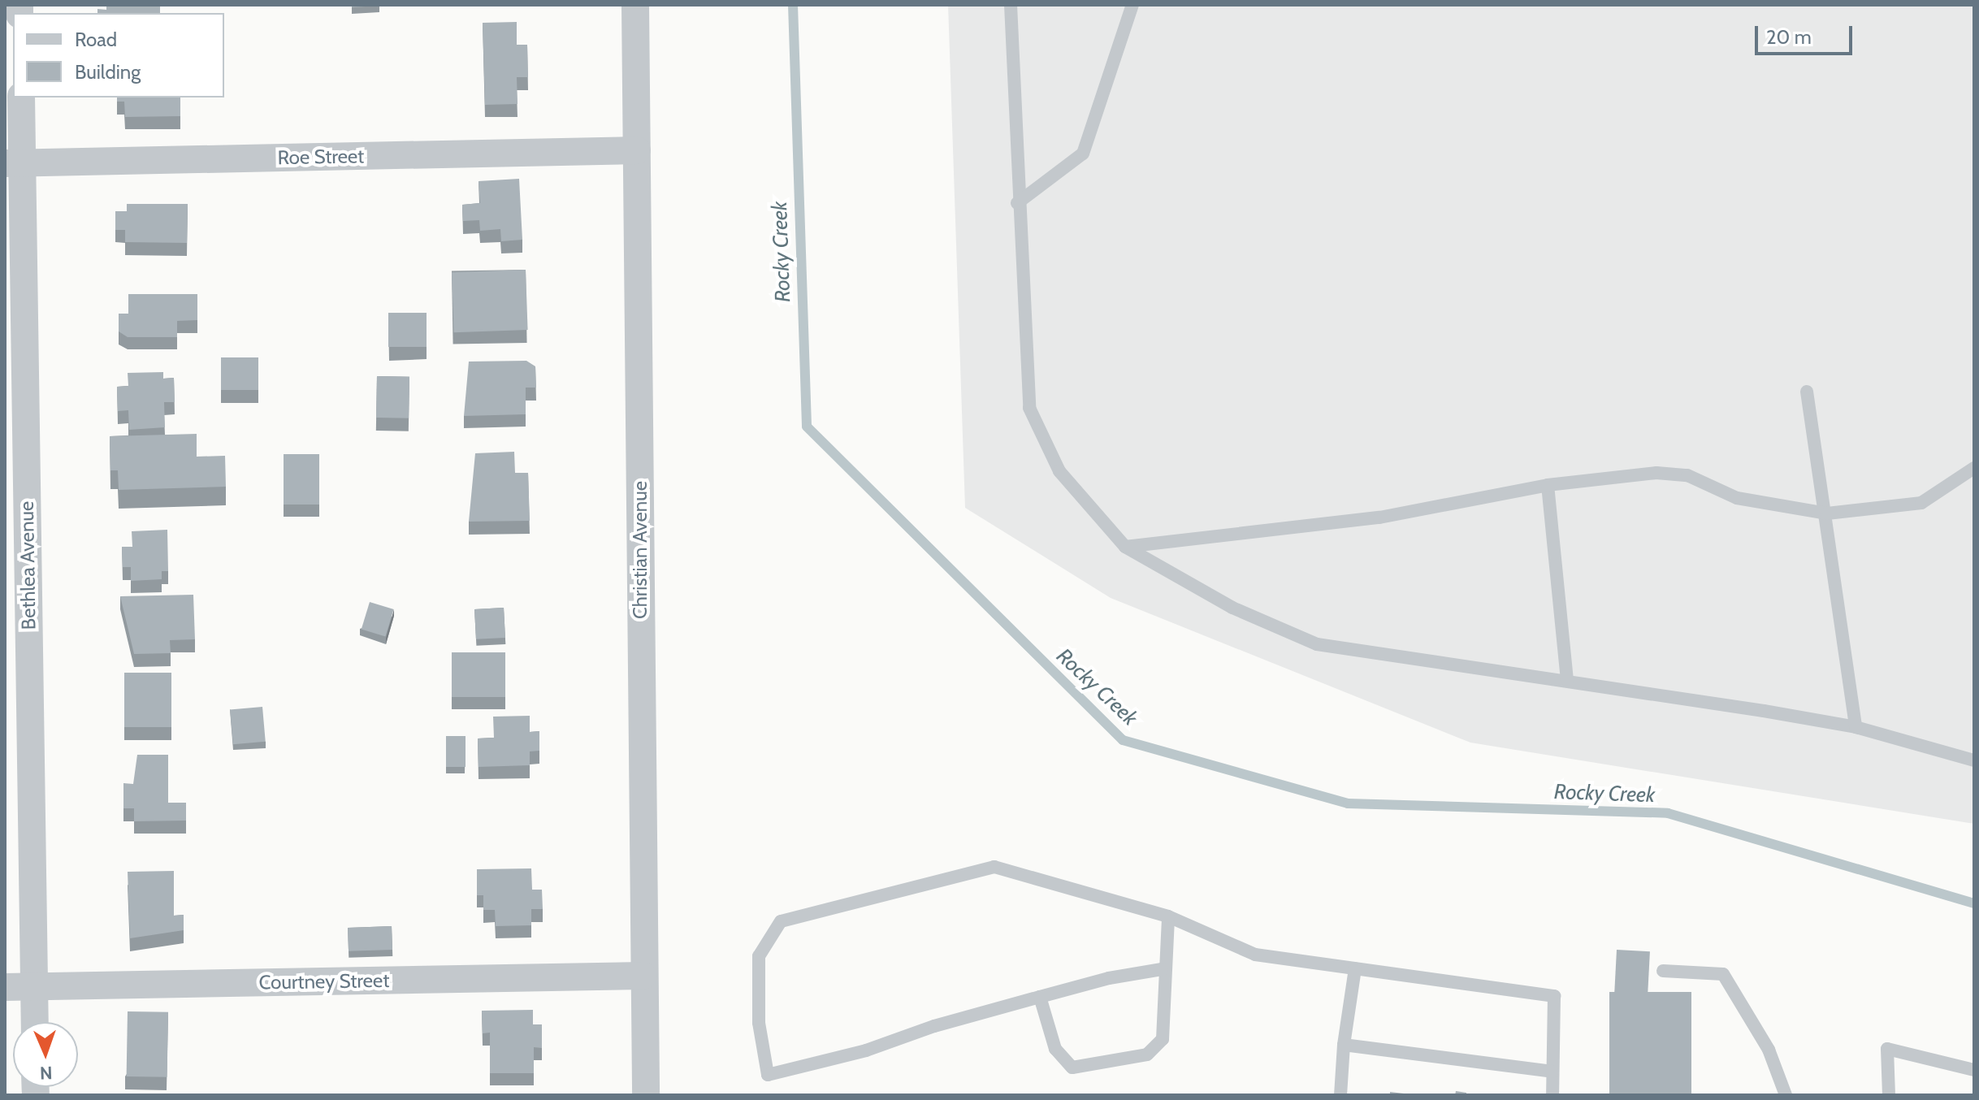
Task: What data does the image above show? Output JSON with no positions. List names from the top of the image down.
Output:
{
  "streets": {
    "street": [
      "Roe Street",
      "Christian Avenue",
      "Bethlea Avenue",
      "Courtney Street"
    ]
  },
  "crossings": [
    ["Roe Street", "Christian Avenue"],
    ["Roe Street", "Bethlea Avenue"],
    ["Christian Avenue", "Courtney Street"],
    ["Bethlea Avenue", "Courtney Street"]
  ],
  "water": ["Rocky Creek"],
  "legend": ["Road", "Building"],
  "scale_bar": "20 m",
  "north": "bottom"
}
